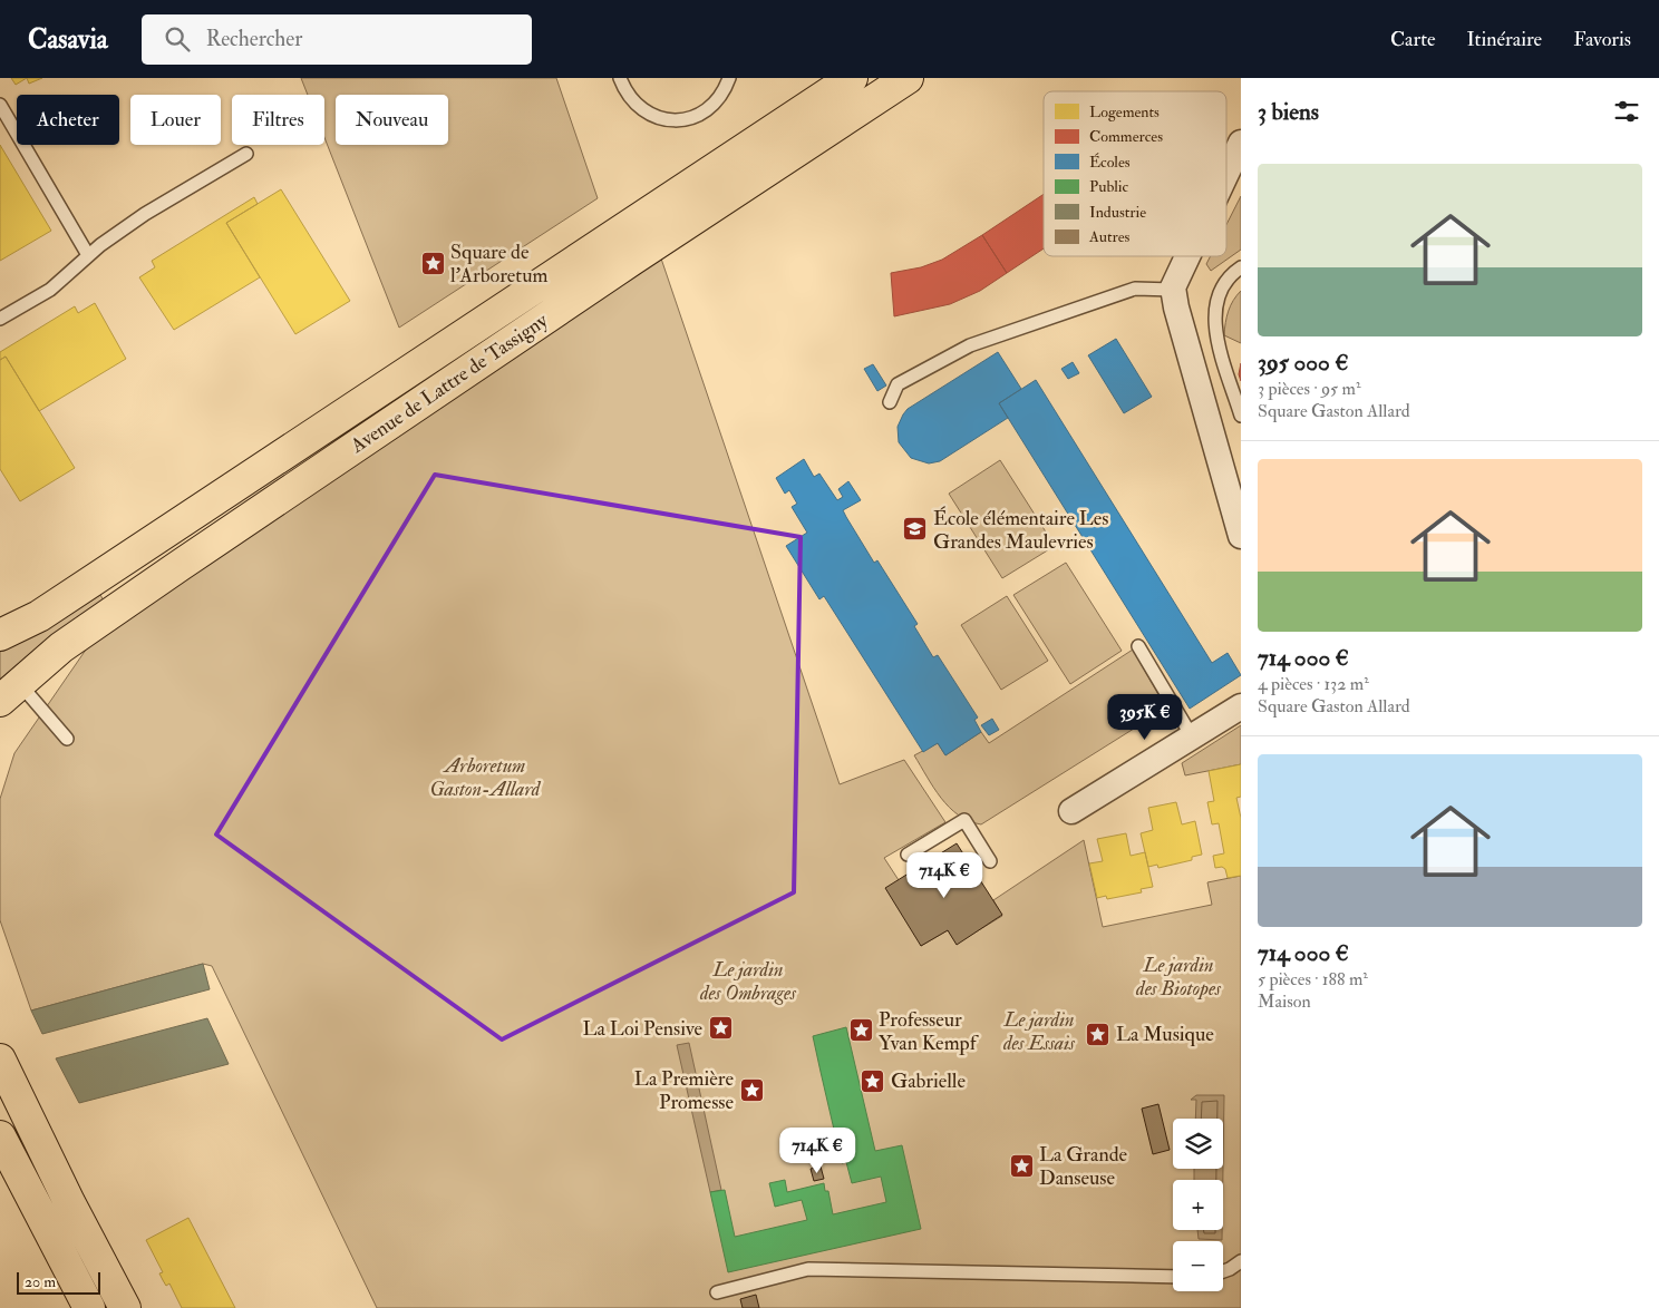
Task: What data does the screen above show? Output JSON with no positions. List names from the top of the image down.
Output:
{
  "streets": {
    "main road": ["Avenue de Lattre de Tassigny"]
  },
  "parks": [
    "Arboretum Gaston-Allard",
    "Le jardin des Biotopes",
    "Le jardin des Ombrages",
    "Le jardin des Essais"
  ],
  "places": {
    "place": [
      "Square de l'Arboretum",
      "La Loi Pensive",
      "Professeur Yvan Kempf",
      "La Musique",
      "Gabrielle",
      "La Première Promesse",
      "La Grande Danseuse"
    ],
    "school or university": ["École élémentaire Les Grandes Maulevries"]
  },
  "legend": [
    "Logements",
    "Commerces",
    "Écoles",
    "Public",
    "Industrie",
    "Autres"
  ],
  "scale_bar": "20 m",
  "page": {
    "header": "Casavia",
    "search": "Rechercher",
    "nav": ["Carte", "Itinéraire", "Favoris"],
    "heading": "3 biens",
    "chip": [
      "Acheter",
      "Louer",
      "Filtres",
      "Nouveau"
    ],
    "list": [
      {
        "name": "395 000 €",
        "note": "3 pièces · 95 m² · Square Gaston Allard"
      },
      {
        "name": "714 000 €",
        "note": "4 pièces · 132 m² · Square Gaston Allard"
      },
      {
        "name": "714 000 €",
        "note": "5 pièces · 188 m² · Maison"
      }
    ],
    "price": ["395K €", "714K €", "714K €"],
    "map_buttons": ["+", "−"],
    "scale": "20 m"
  }
}
